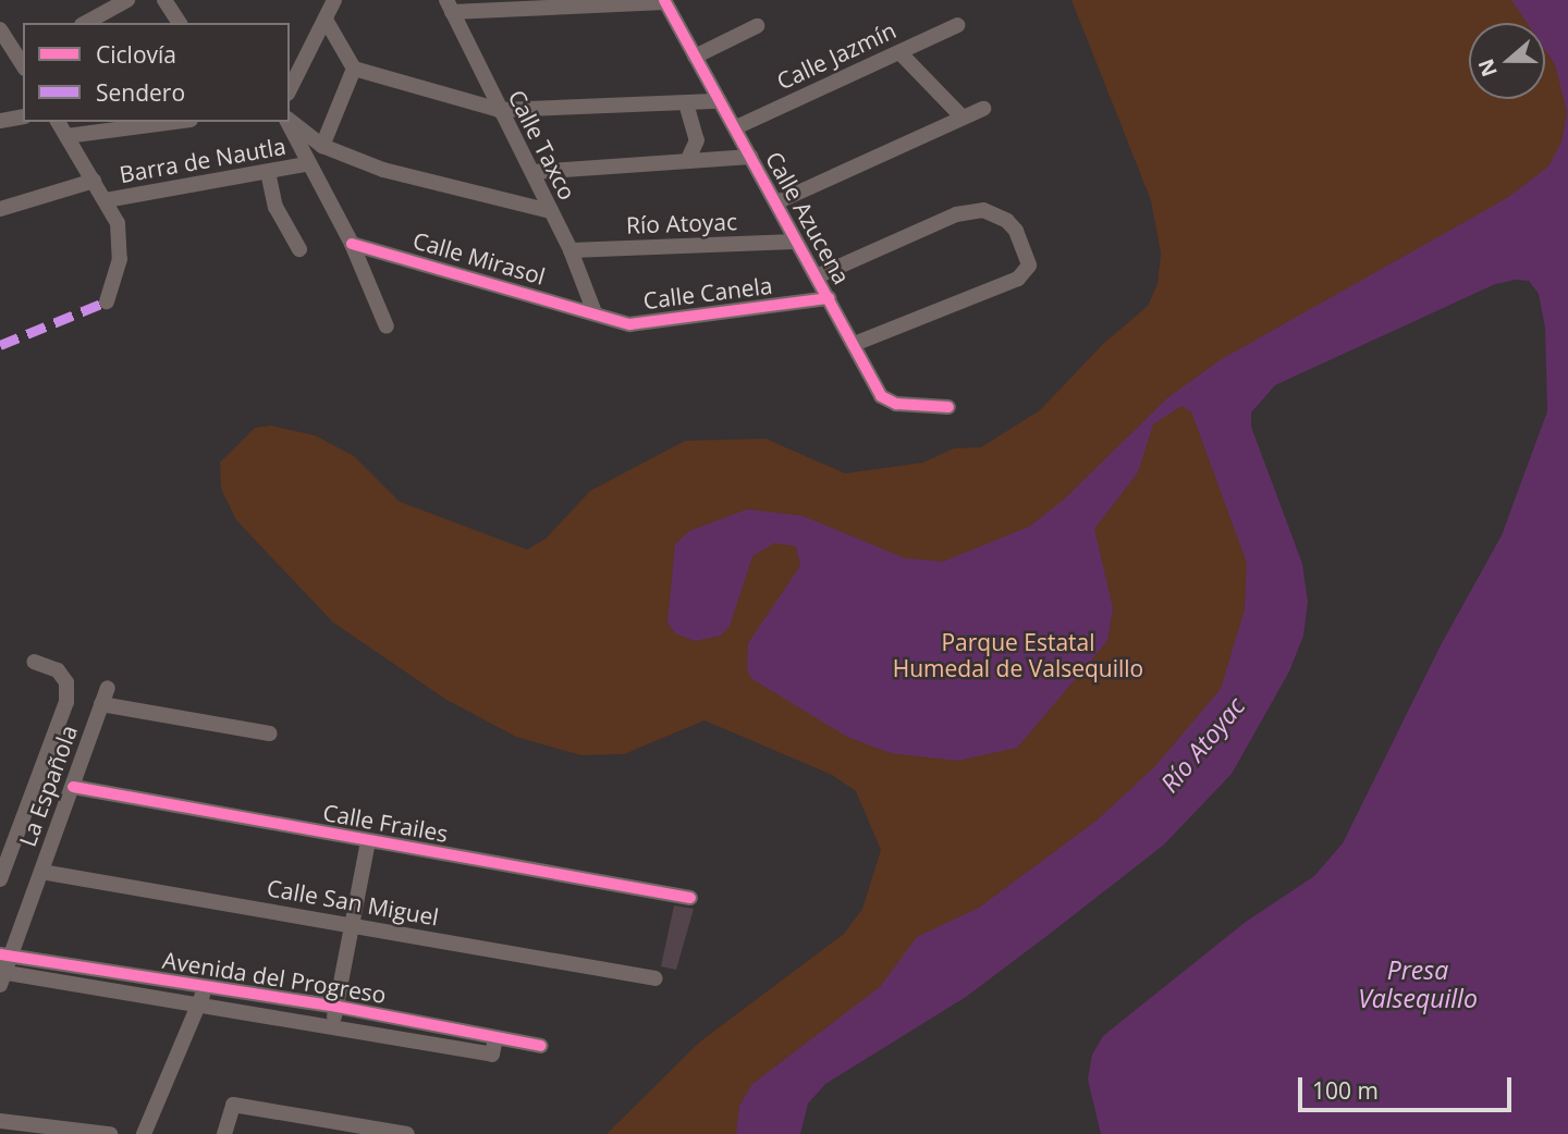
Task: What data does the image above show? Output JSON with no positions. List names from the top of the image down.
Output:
{
  "streets": {
    "street": [
      "Calle Jazmín",
      "Calle Taxco",
      "Barra de Nautla",
      "Calle Azucena",
      "Río Atoyac",
      "Calle Mirasol",
      "Calle Canela",
      "La Española",
      "Calle Frailes",
      "Calle San Miguel",
      "Avenida del Progreso"
    ]
  },
  "crossings": [
    ["Calle Jazmín", "Calle Azucena"],
    ["Calle Taxco", "Río Atoyac"],
    ["Calle Taxco", "Calle Mirasol"],
    ["Calle Taxco", "Calle Canela"],
    ["Calle Azucena", "Río Atoyac"],
    ["Calle Azucena", "Calle Canela"],
    ["Calle Mirasol", "Calle Canela"],
    ["La Española", "Calle Frailes"],
    ["La Española", "Calle San Miguel"],
    ["La Española", "Avenida del Progreso"]
  ],
  "water": ["Río Atoyac", "Presa Valsequillo"],
  "parks": ["Parque Estatal Humedal de Valsequillo"],
  "legend": ["Ciclovía", "Sendero"],
  "scale_bar": "100 m",
  "north": "left"
}
